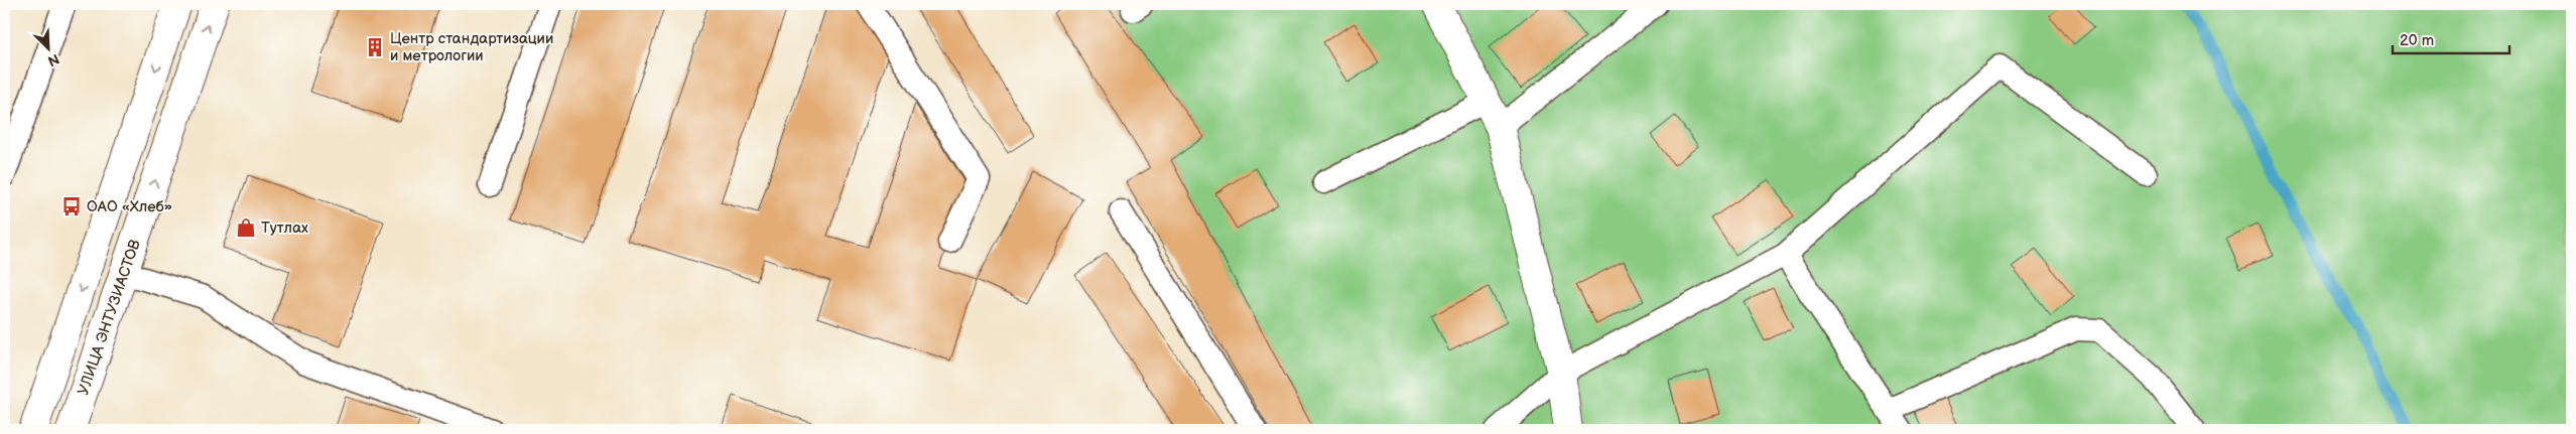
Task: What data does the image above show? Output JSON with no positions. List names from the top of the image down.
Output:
{
  "streets": {
    "street": ["УЛИЦА ЭНТУЗИАСТОВ"]
  },
  "places": {
    "building": ["Центр стандартизации и метрологии"],
    "bus stop": ["ОАО «Хлеб»"],
    "shop": ["Тутлах"]
  },
  "scale_bar": "20 m",
  "north": "bottom right"
}
